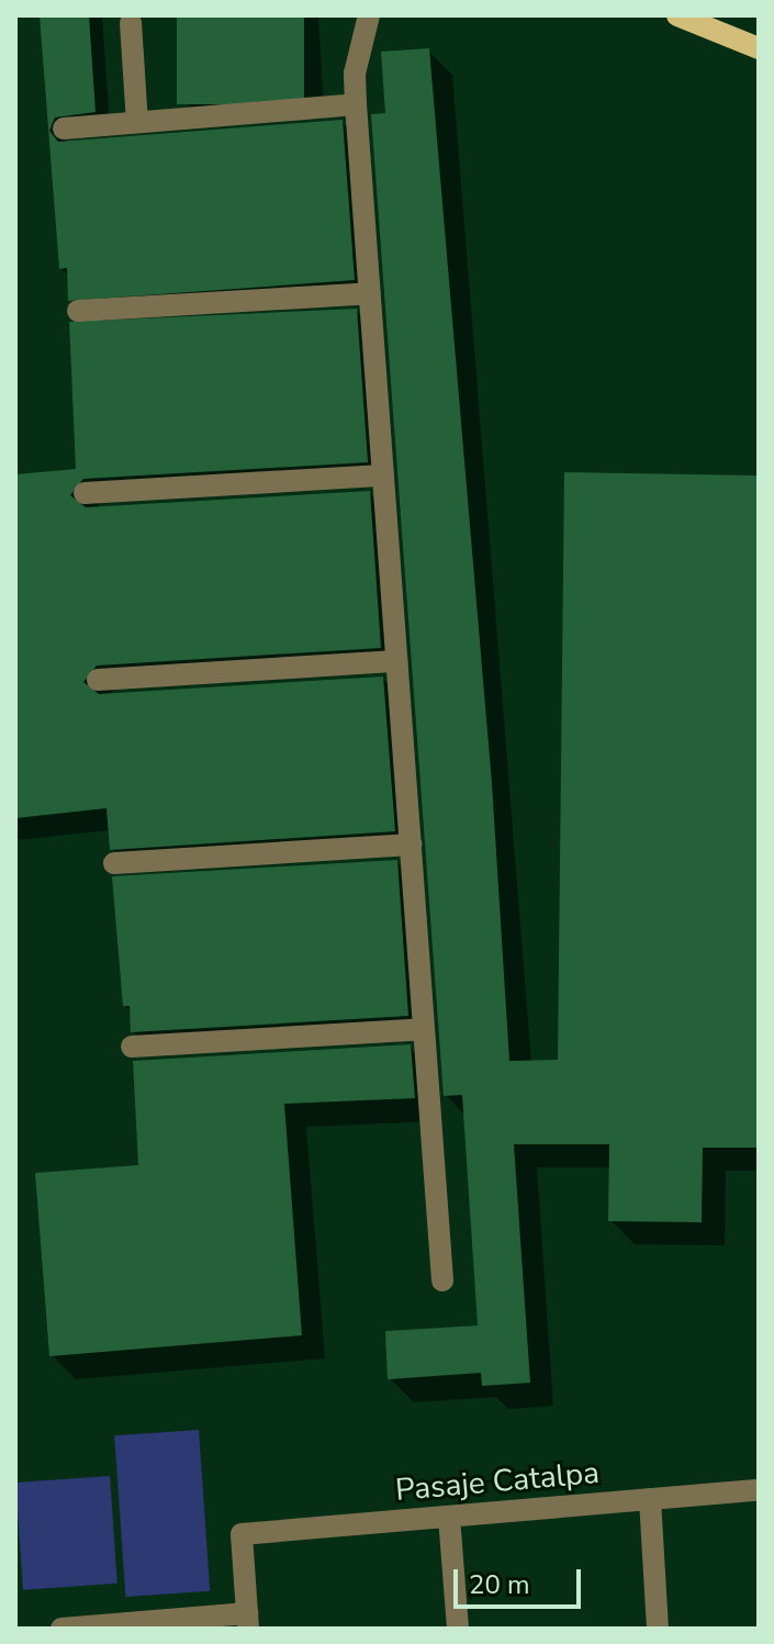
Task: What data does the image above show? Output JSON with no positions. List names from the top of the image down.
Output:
{
  "streets": {
    "street": ["Pasaje Catalpa"]
  },
  "scale_bar": "20 m"
}
